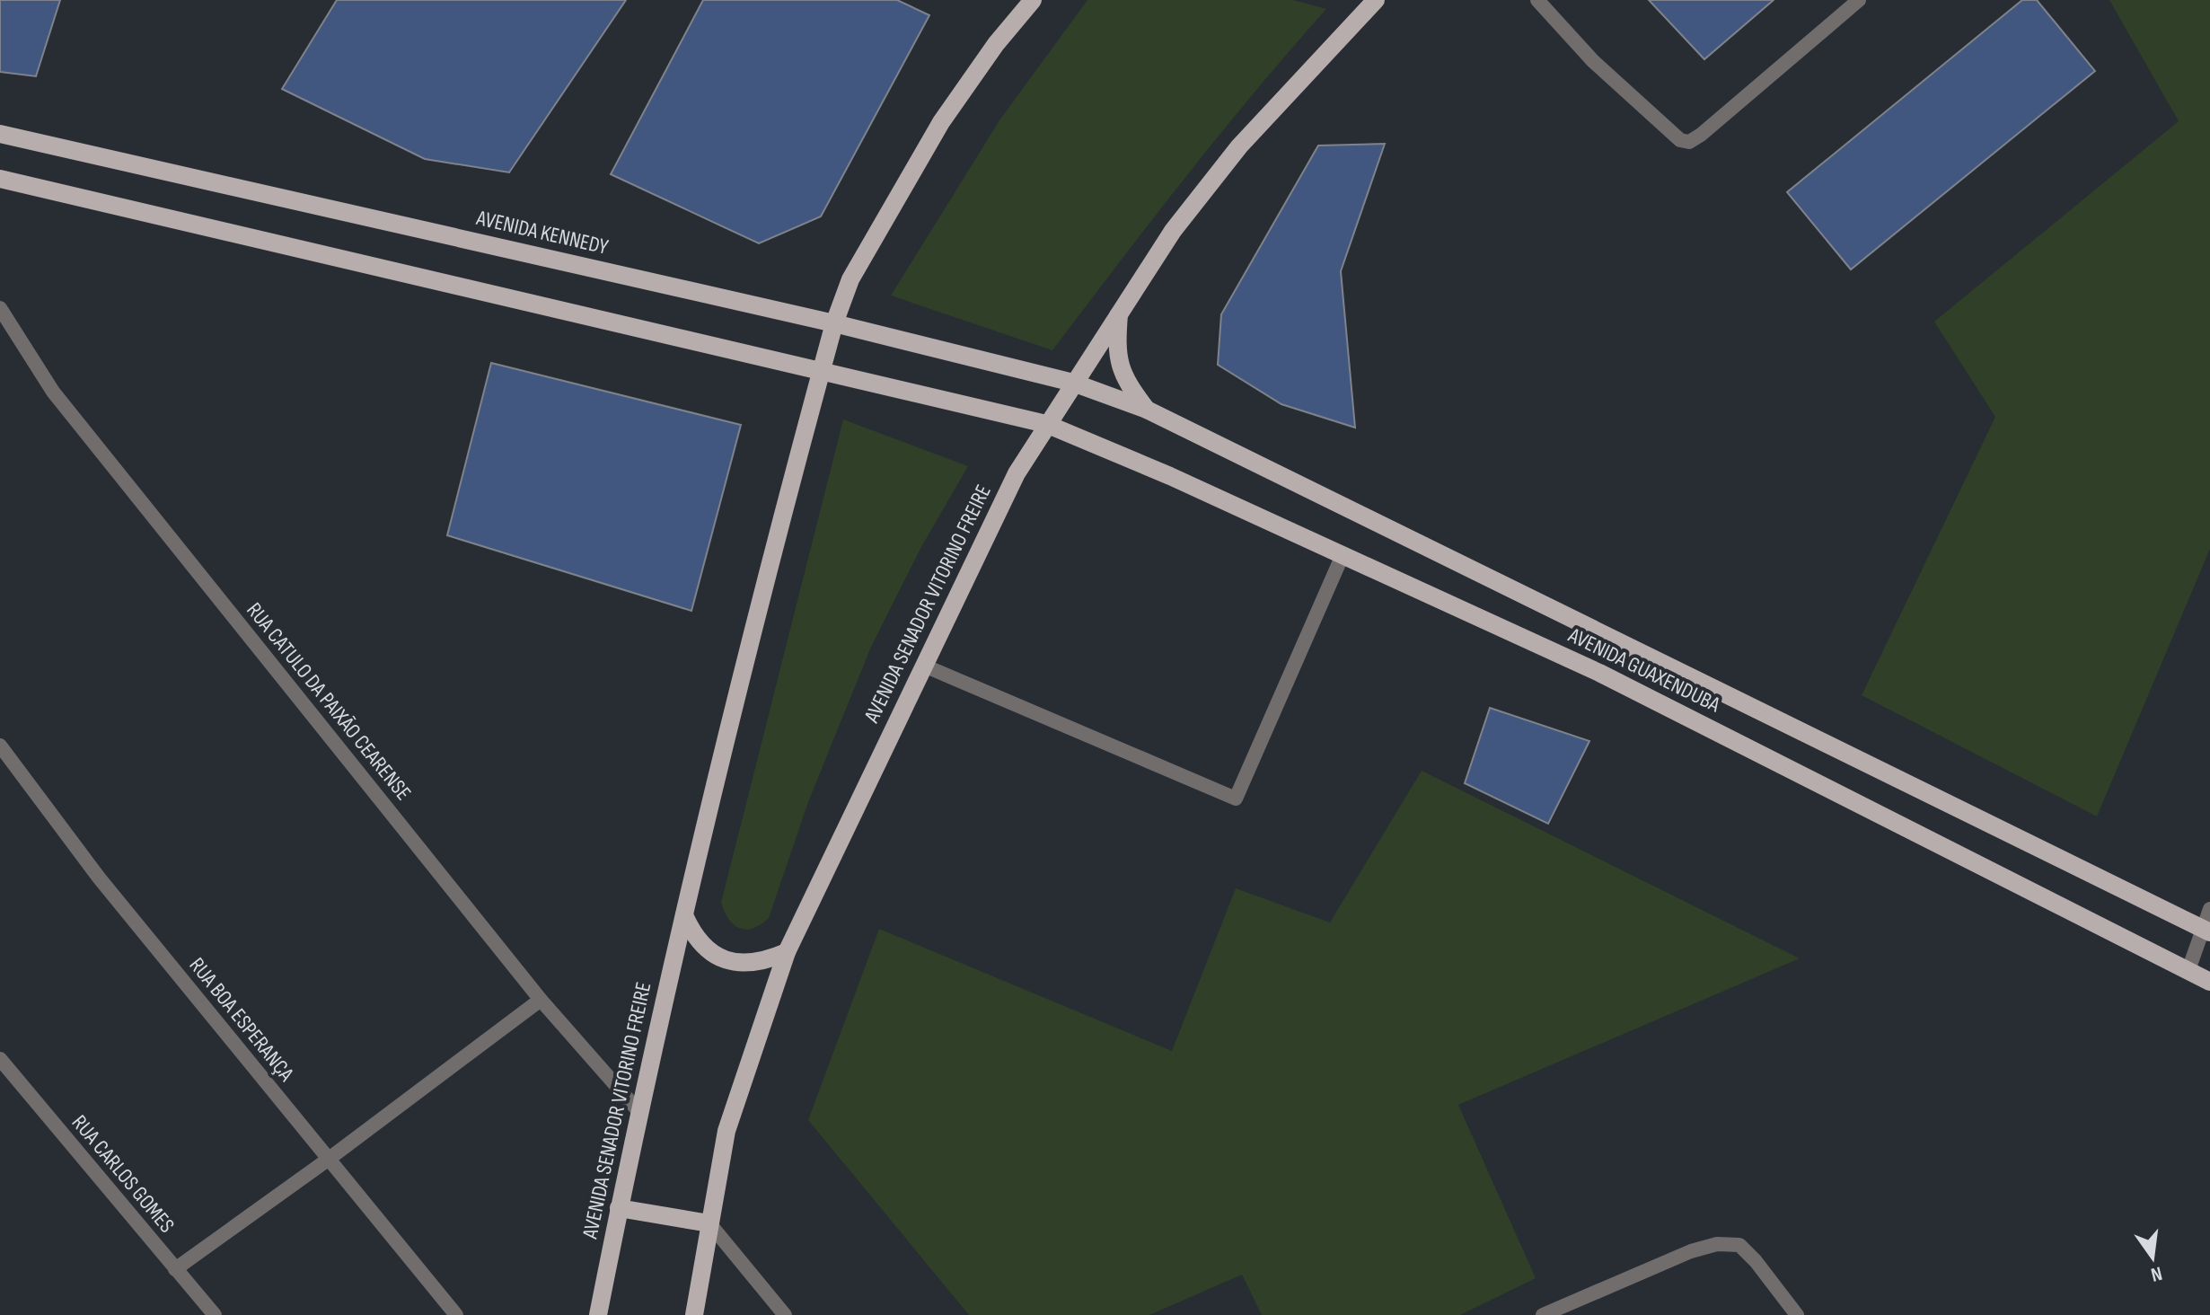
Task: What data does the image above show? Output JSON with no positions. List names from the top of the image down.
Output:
{
  "streets": {
    "main road": ["AVENIDA KENNEDY", "AVENIDA SENADOR VITORINO FREIRE", "AVENIDA GUAXENDUBA"],
    "street": ["RUA CATULO DA PAIXÃO CEARENSE", "RUA BOA ESPERANÇA", "RUA CARLOS GOMES"]
  },
  "crossings": [
    ["AVENIDA KENNEDY", "AVENIDA SENADOR VITORINO FREIRE"],
    ["AVENIDA KENNEDY", "AVENIDA GUAXENDUBA"],
    ["AVENIDA SENADOR VITORINO FREIRE", "AVENIDA GUAXENDUBA"],
    ["AVENIDA SENADOR VITORINO FREIRE", "RUA CATULO DA PAIXÃO CEARENSE"]
  ],
  "north": "bottom"
}
